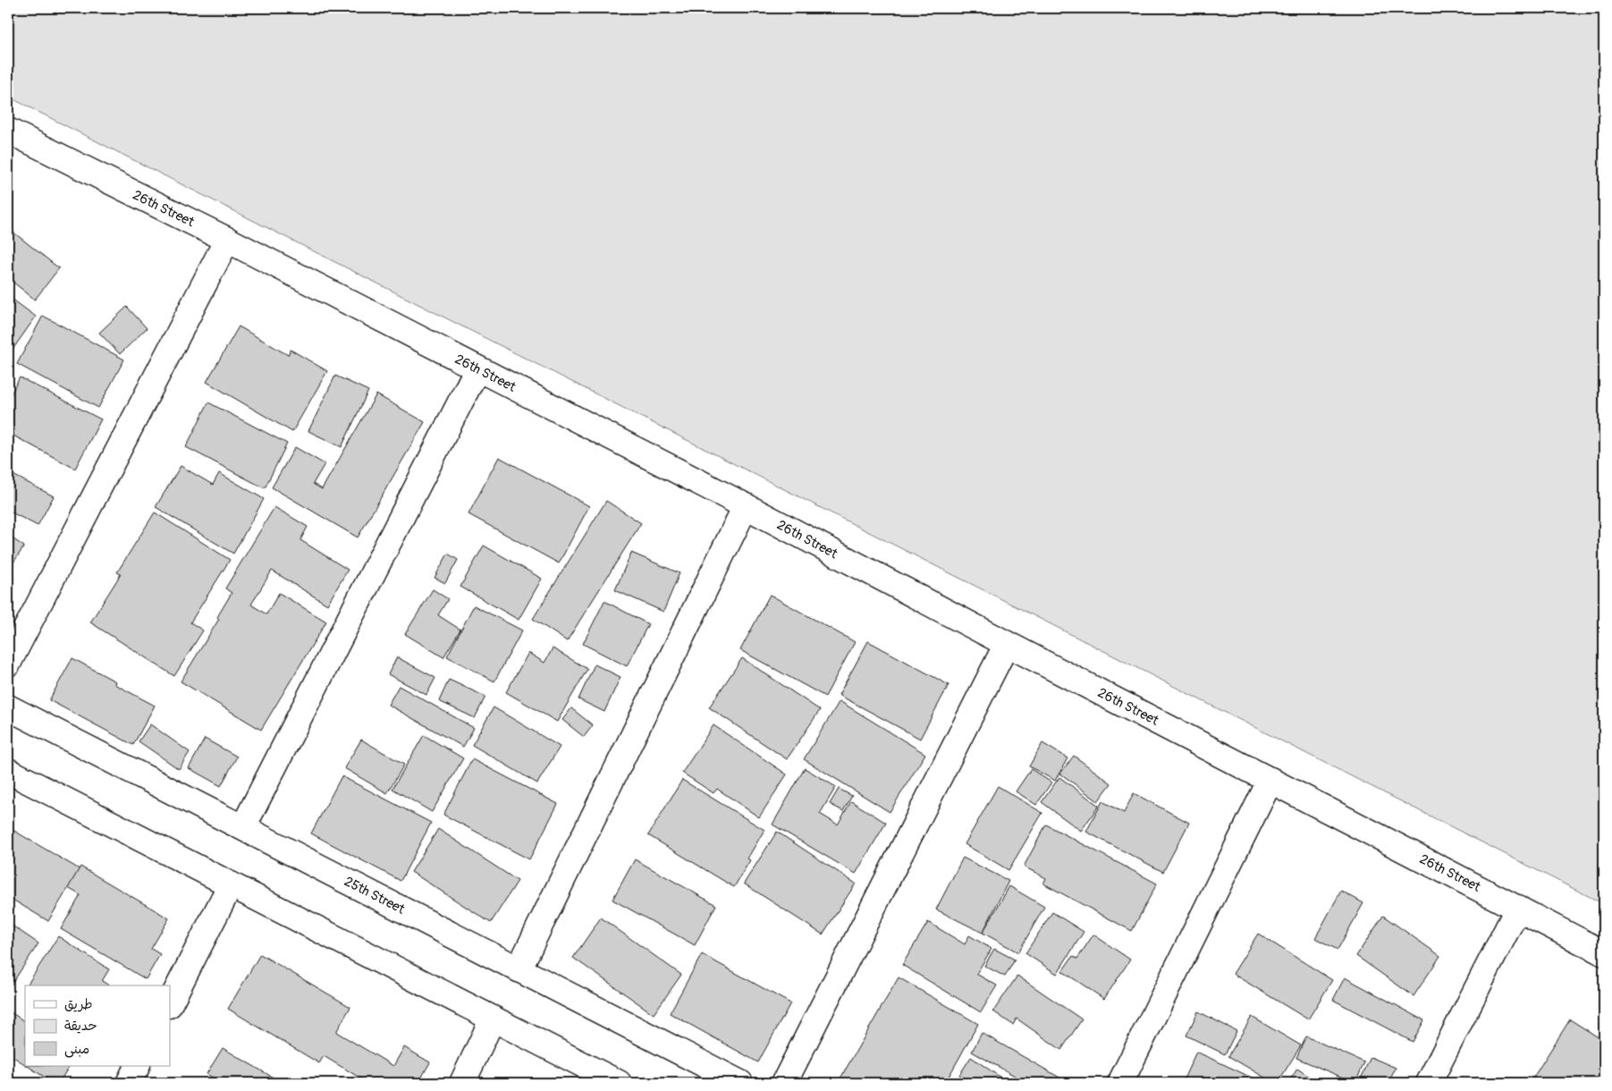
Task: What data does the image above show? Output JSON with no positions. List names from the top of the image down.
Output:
{
  "streets": {
    "street": ["26th Street", "25th Street"]
  },
  "legend": ["طريق", "حديقة", "مبنى"]
}
